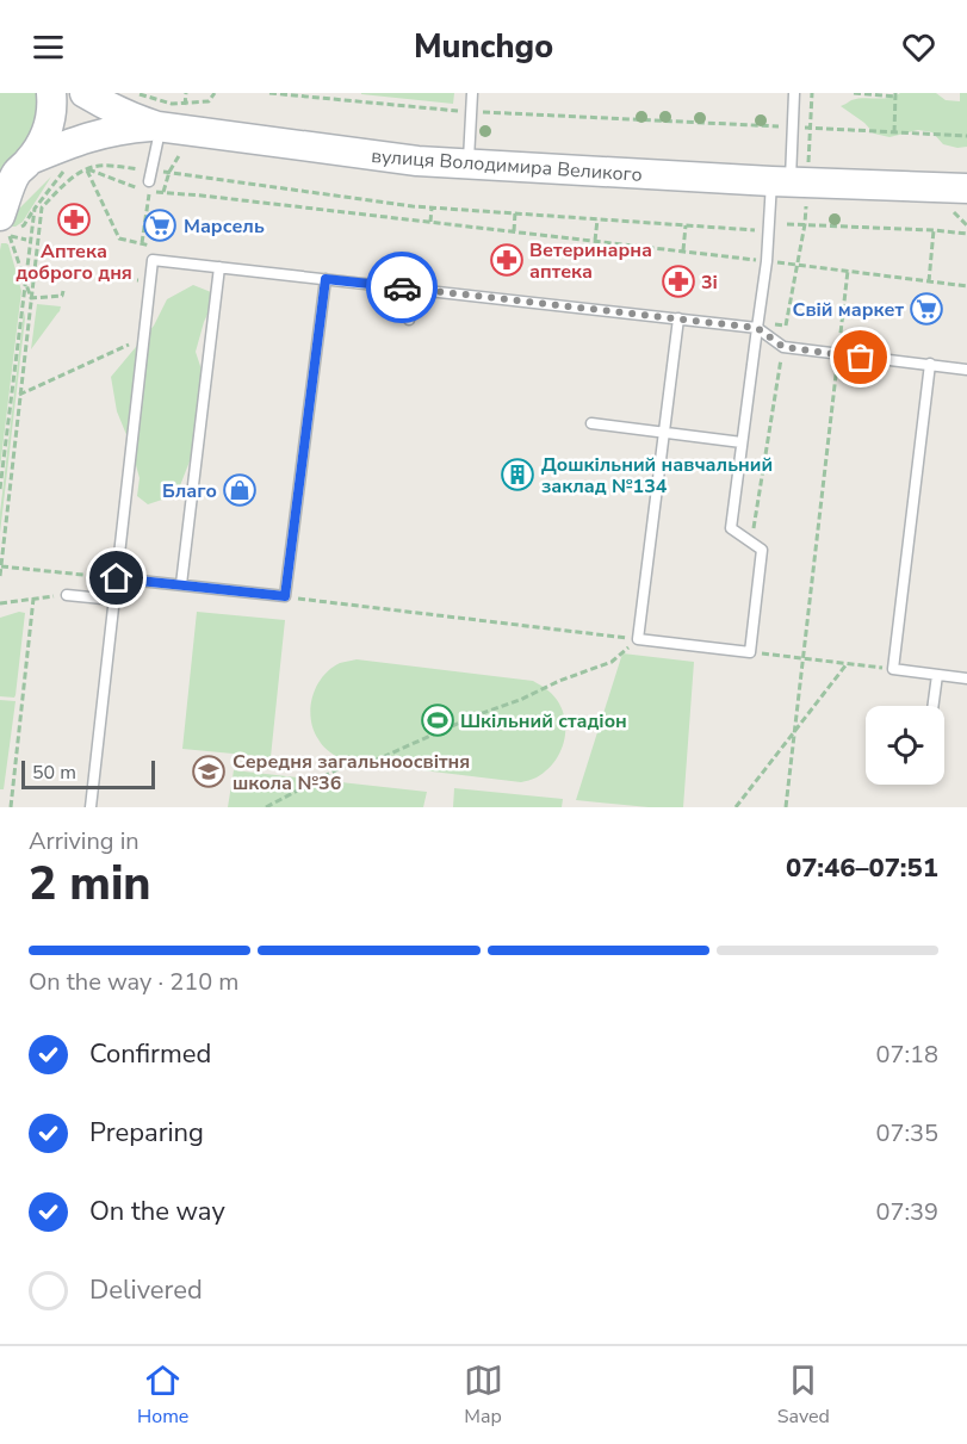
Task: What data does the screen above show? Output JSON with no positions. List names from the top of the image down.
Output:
{
  "streets": {
    "main road": ["вулиця Володимира Великого"]
  },
  "places": {
    "pharmacy": ["Аптека доброго дня", "Ветеринарна аптека", "3і"],
    "supermarket": ["Марсель", "Свій маркет"],
    "building": ["Дошкільний навчальний заклад №134"],
    "shop": ["Благо"],
    "sports": ["Шкільний стадіон"],
    "school or university": ["Середня загальноосвітня школа №36"]
  },
  "scale_bar": "50 m",
  "page": {
    "header": "Munchgo",
    "scale": "50 m",
    "heading": ["2 min", "Arriving in", "07:46–07:51"],
    "bar": "On the way · 210 m",
    "list": [
      ["Confirmed", "07:18"],
      ["Preparing", "07:35"],
      ["On the way", "07:39"],
      "Delivered"
    ],
    "tabs": ["Home", "Map", "Saved"]
  }
}
